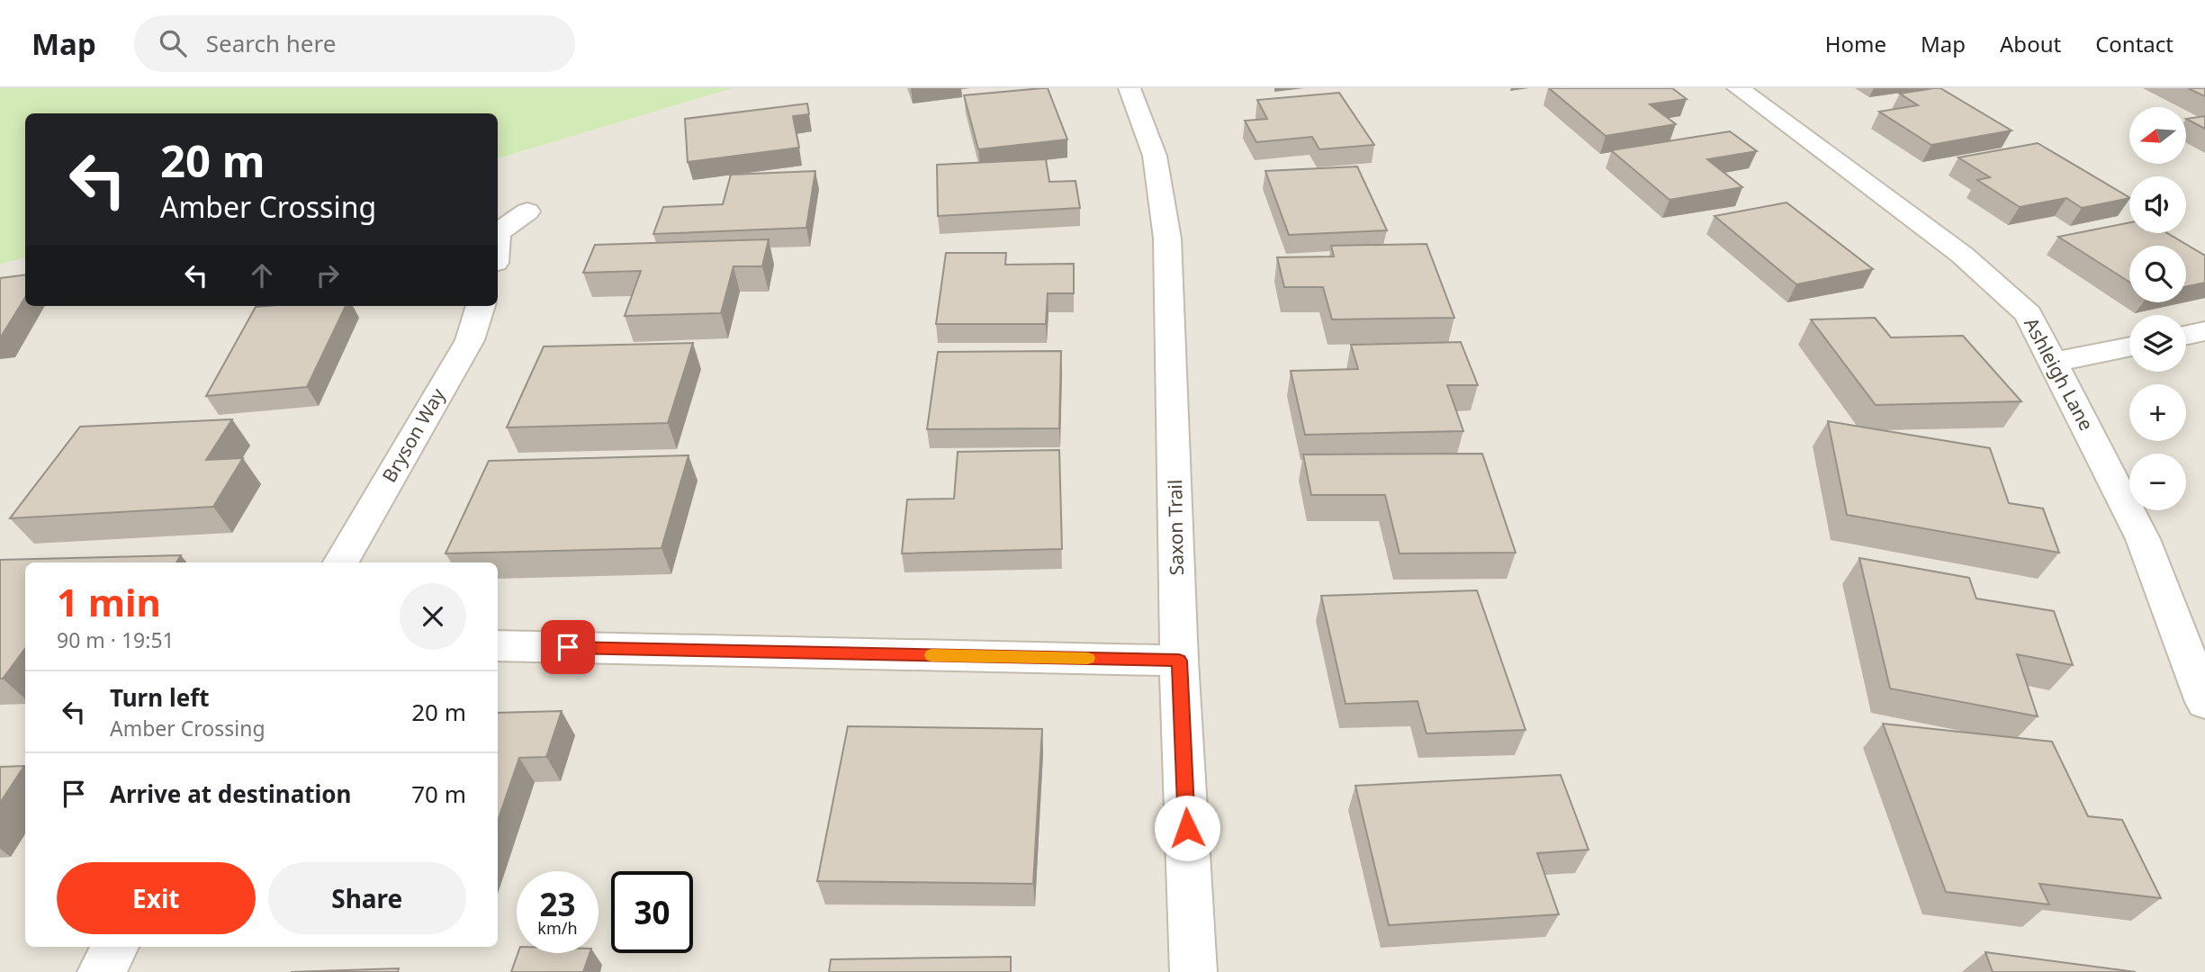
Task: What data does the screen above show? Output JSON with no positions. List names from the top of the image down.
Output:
{
  "streets": {
    "street": ["Ashleigh Lane", "Bryson Way", "Saxon Trail"]
  },
  "north": "left",
  "page": {
    "header": "Map",
    "search": "Search here",
    "nav": [
      "Home",
      "Map",
      "About",
      "Contact"
    ],
    "map_buttons": ["+", "−"],
    "turn": ["20 m", "Amber Crossing"],
    "heading": ["1 min", "90 m · 19:51"],
    "list": [
      {
        "name": "Turn left",
        "note": "Amber Crossing",
        "value": "20 m"
      },
      {
        "name": "Arrive at destination",
        "value": "70 m"
      }
    ],
    "buttons": ["Exit", "Share"],
    "speed": "23 km/h",
    "limit": "30"
  }
}
